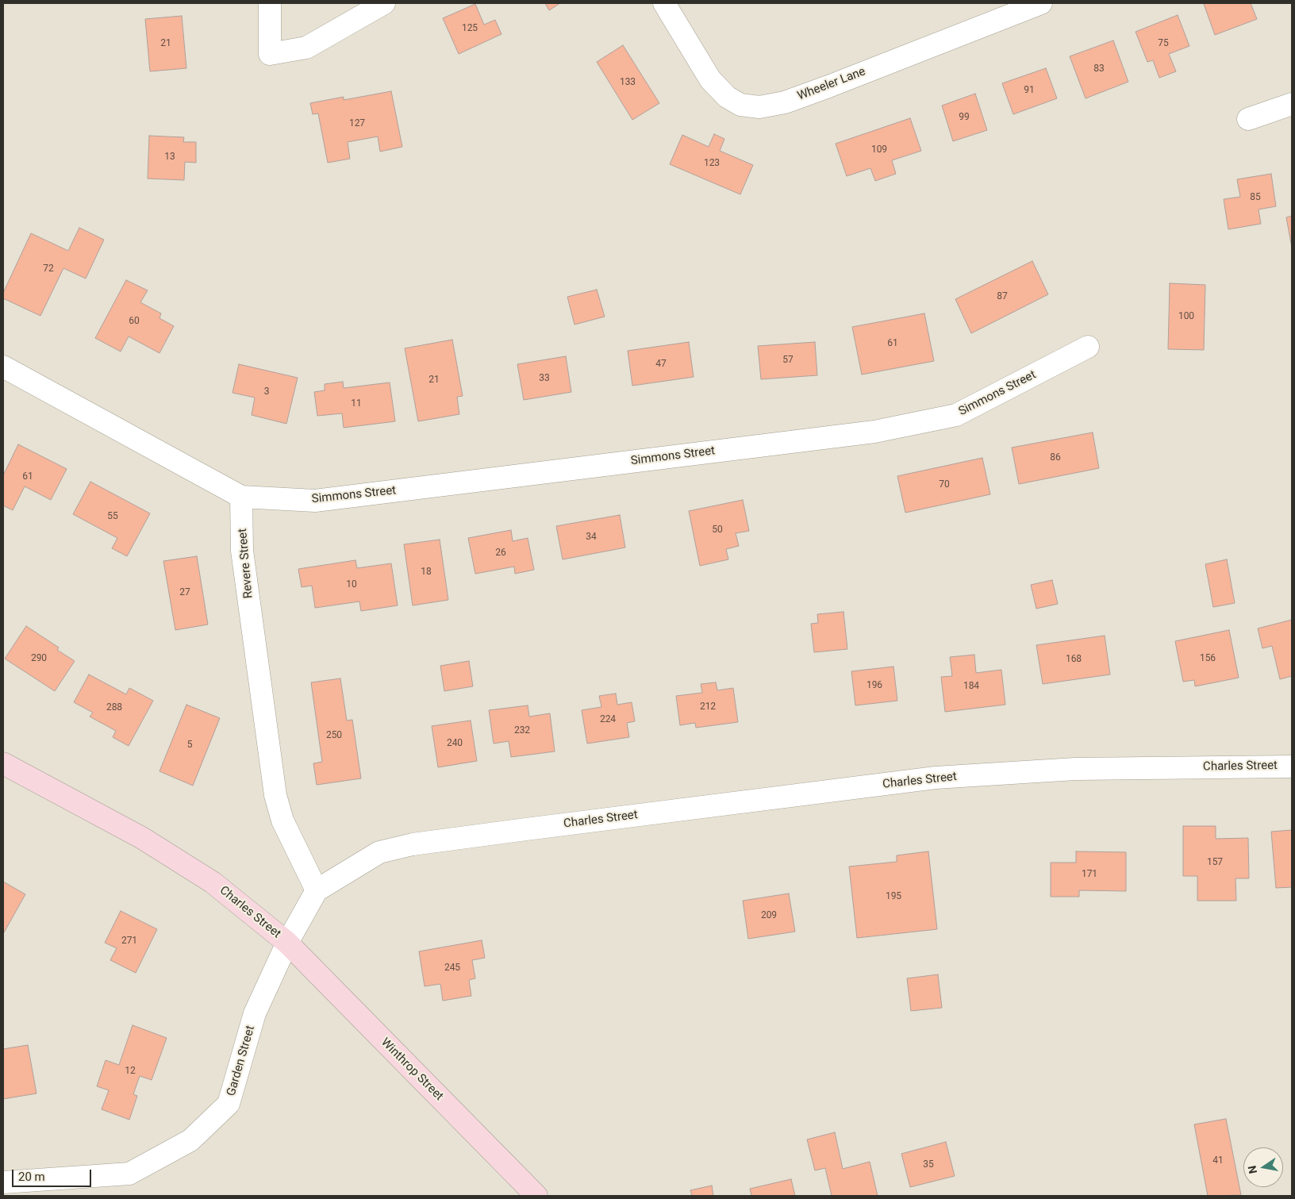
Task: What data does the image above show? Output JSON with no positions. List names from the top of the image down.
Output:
{
  "streets": {
    "street": [
      "Wheeler Lane",
      "Simmons Street",
      "Revere Street",
      "Charles Street",
      "Garden Street",
      "Winthrop Street"
    ]
  },
  "crossings": [
    ["Simmons Street", "Revere Street"],
    ["Revere Street", "Charles Street"],
    ["Charles Street", "Garden Street"],
    ["Charles Street", "Winthrop Street"],
    ["Garden Street", "Winthrop Street"]
  ],
  "house_numbers": [
    "125",
    "21",
    "75",
    "83",
    "133",
    "91",
    "99",
    "127",
    "109",
    "13",
    "123",
    "85",
    "72",
    "87",
    "100",
    "60",
    "61",
    "57",
    "47",
    "33",
    "21",
    "3",
    "11",
    "86",
    "61",
    "70",
    "55",
    "50",
    "34",
    "26",
    "18",
    "10",
    "27",
    "290",
    "156",
    "168",
    "196",
    "184",
    "212",
    "288",
    "224",
    "232",
    "250",
    "240",
    "5",
    "157",
    "171",
    "195",
    "209",
    "271",
    "245",
    "12",
    "41",
    "35"
  ],
  "scale_bar": "20 m",
  "north": "left"
}
